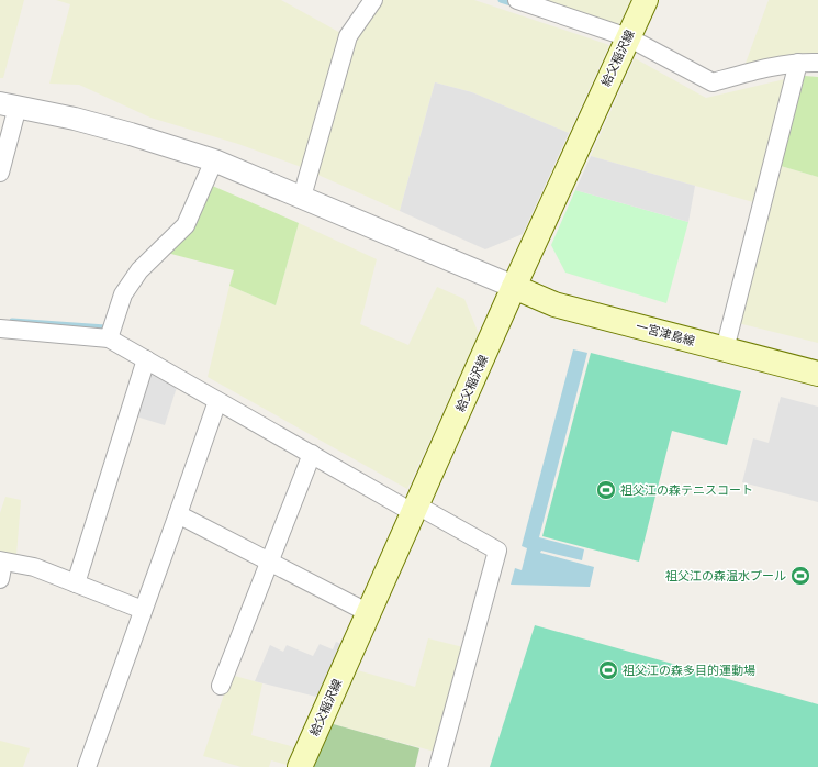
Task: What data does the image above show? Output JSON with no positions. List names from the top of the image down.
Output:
{
  "streets": {
    "main road": ["給父稲沢線", "一宮津島線"]
  },
  "crossings": [
    ["給父稲沢線", "一宮津島線"]
  ],
  "places": {
    "sports": ["祖父江の森テニスコート", "祖父江の森温水プール", "祖父江の森多目的運動場"]
  }
}
